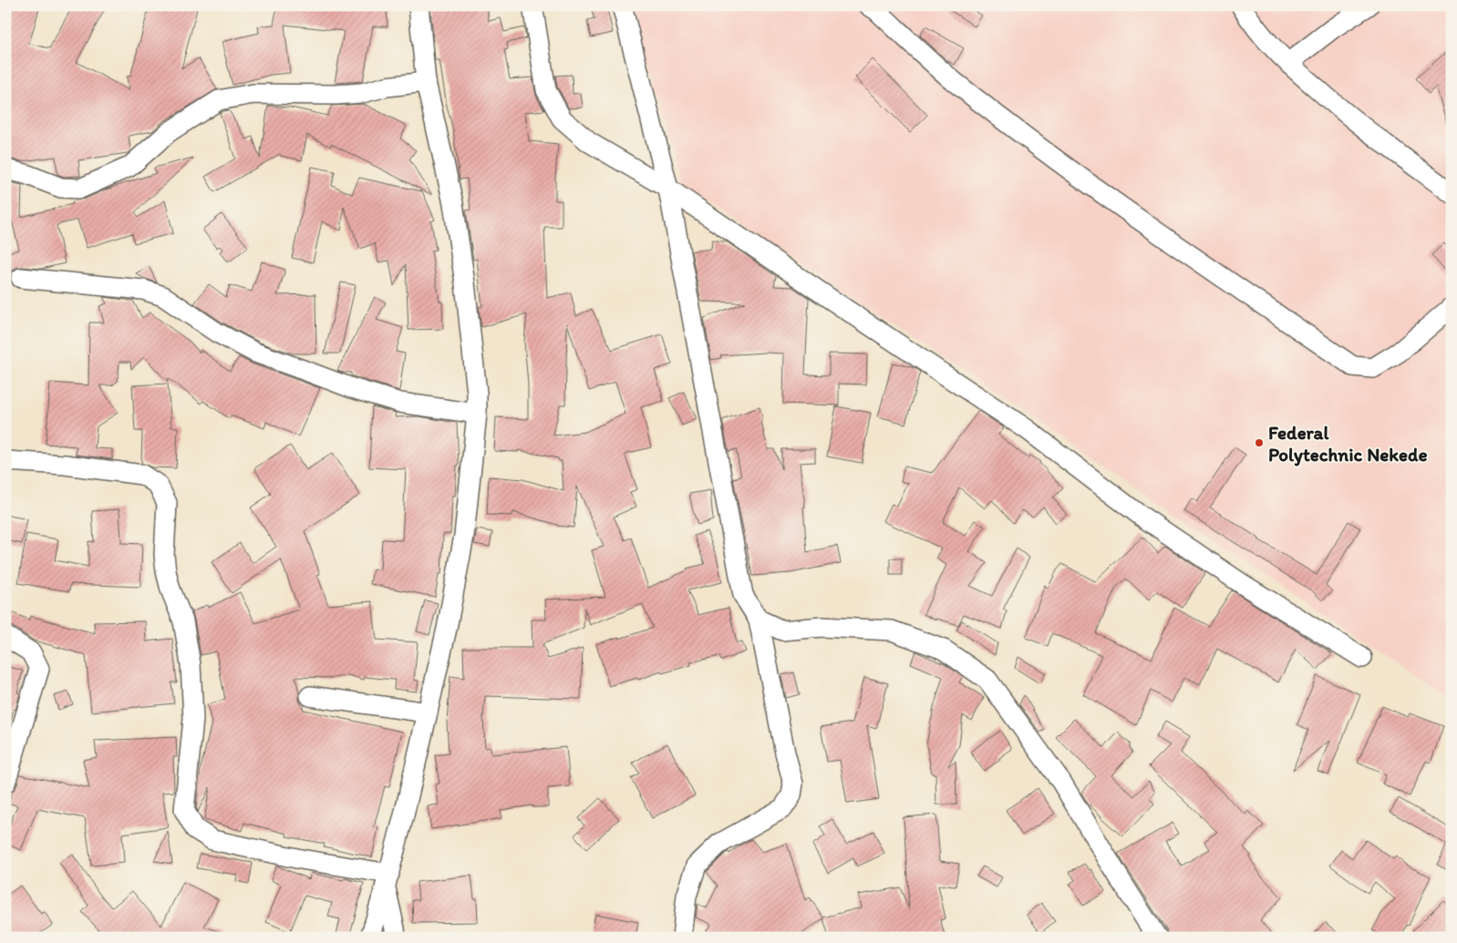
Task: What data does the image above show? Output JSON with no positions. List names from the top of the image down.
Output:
{
  "places": ["Federal Polytechnic Nekede"]
}
